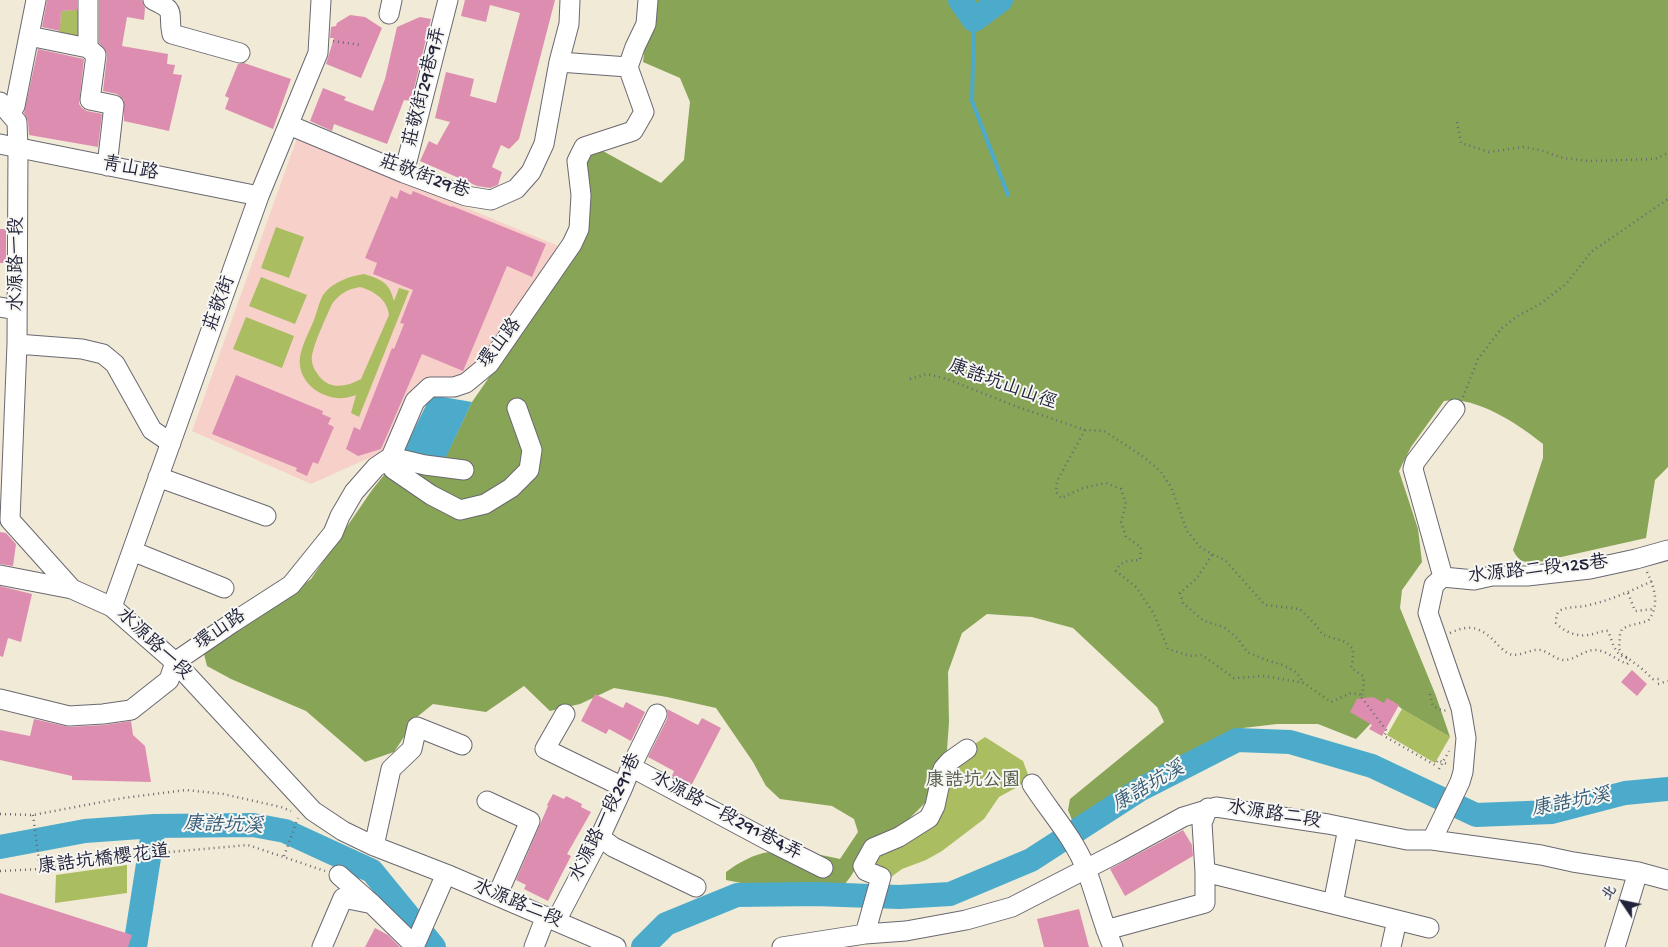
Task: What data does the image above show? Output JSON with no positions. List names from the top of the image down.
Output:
{
  "streets": {
    "street": [
      "莊敬街29巷9弄",
      "青山路",
      "莊敬街29巷",
      "水源路一段",
      "莊敬街",
      "環山路",
      "水源路二段125巷",
      "水源路二段",
      "水源路一段291巷4弄",
      "水源路一段291巷"
    ],
    "path": ["康誥坑山山徑", "康誥坑橋櫻花道"]
  },
  "crossings": [
    ["莊敬街29巷9弄", "莊敬街29巷"],
    ["青山路", "水源路一段"],
    ["青山路", "莊敬街"],
    ["莊敬街29巷", "莊敬街"],
    ["水源路一段", "莊敬街"],
    ["水源路一段", "環山路"],
    ["水源路一段", "水源路二段"],
    ["水源路二段125巷", "水源路二段"],
    ["水源路二段", "水源路一段291巷"],
    ["水源路一段291巷4弄", "水源路一段291巷"]
  ],
  "water": ["康誥坑溪"],
  "parks": ["康誥坑公園"],
  "north": "top left"
}
